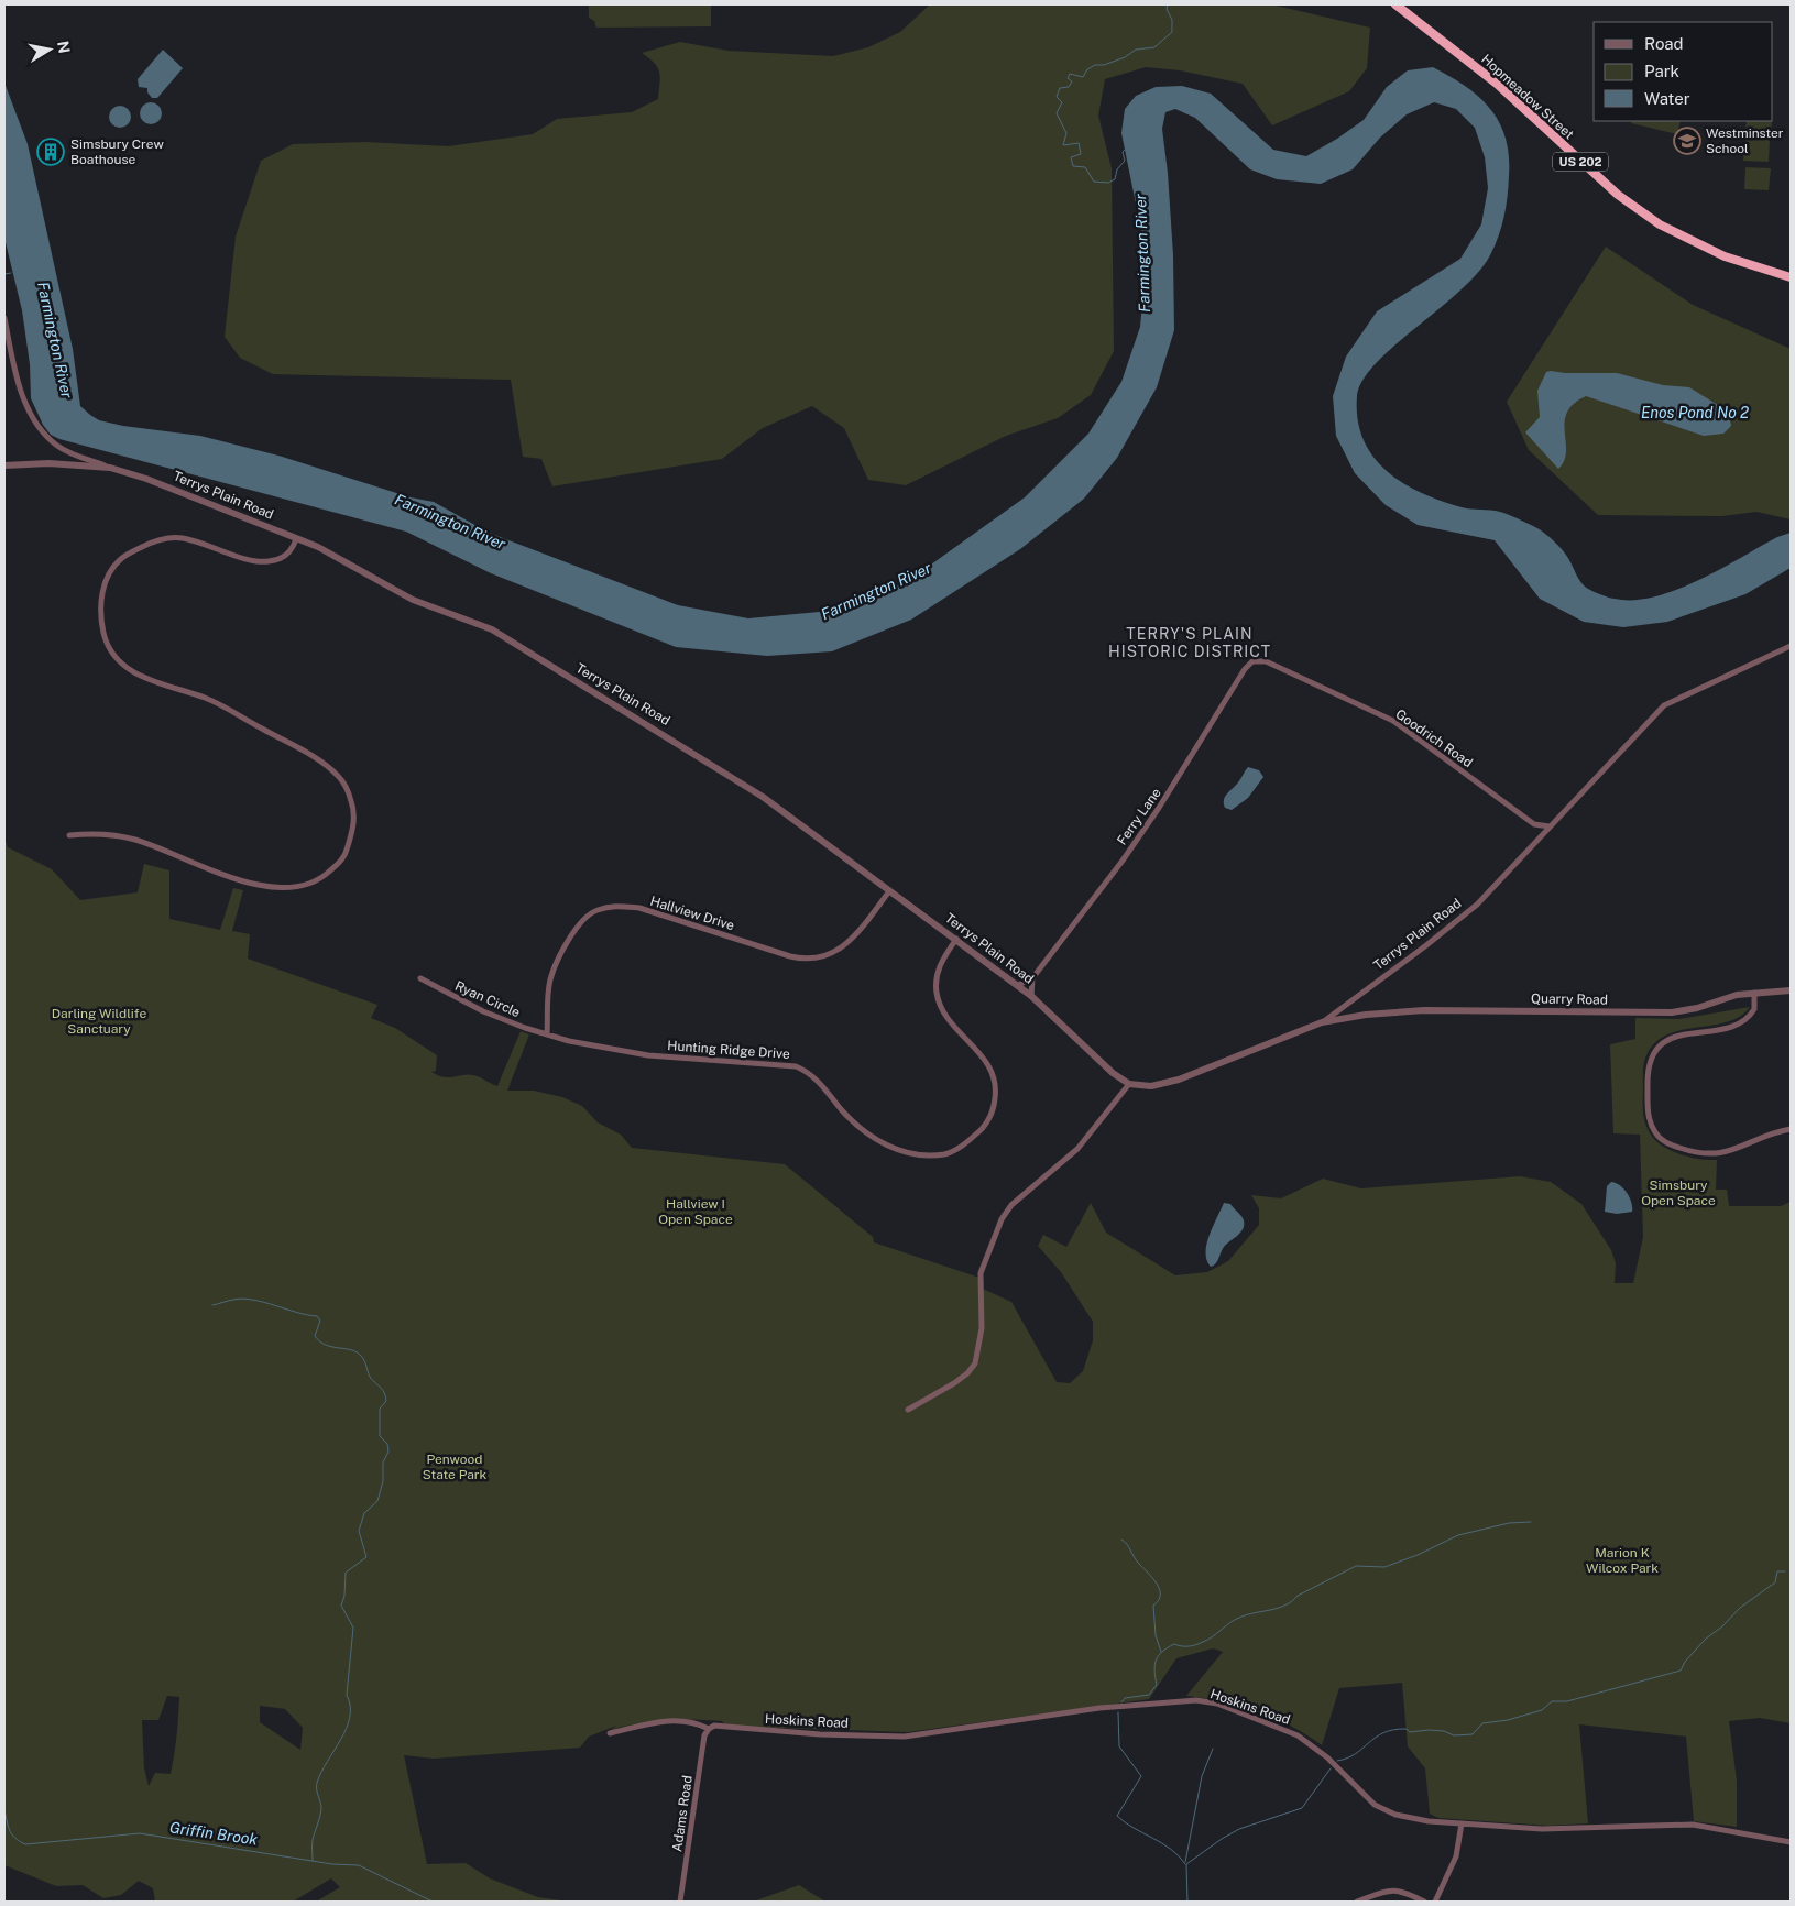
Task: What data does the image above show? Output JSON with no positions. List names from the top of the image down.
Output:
{
  "streets": {
    "highway": ["Hopmeadow Street", "US 202"],
    "street": [
      "Terrys Plain Road",
      "Goodrich Road",
      "Ferry Lane",
      "Hallview Drive",
      "Ryan Circle",
      "Quarry Road",
      "Hunting Ridge Drive",
      "Hoskins Road",
      "Adams Road"
    ]
  },
  "crossings": [
    ["Terrys Plain Road", "Goodrich Road"],
    ["Terrys Plain Road", "Ferry Lane"],
    ["Terrys Plain Road", "Hallview Drive"],
    ["Terrys Plain Road", "Quarry Road"],
    ["Terrys Plain Road", "Hunting Ridge Drive"],
    ["Goodrich Road", "Ferry Lane"],
    ["Hallview Drive", "Ryan Circle"],
    ["Hallview Drive", "Hunting Ridge Drive"],
    ["Ryan Circle", "Hunting Ridge Drive"],
    ["Hoskins Road", "Adams Road"]
  ],
  "districts": ["TERRY'S PLAIN HISTORIC DISTRICT"],
  "water": ["Farmington River", "Enos Pond No 2", "Griffin Brook"],
  "parks": [
    "Darling Wildlife Sanctuary",
    "Simsbury Open Space",
    "Hallview I Open Space",
    "Penwood State Park",
    "Marion K Wilcox Park"
  ],
  "places": {
    "school or university": ["Westminster School"],
    "building": ["Simsbury Crew Boathouse"]
  },
  "legend": ["Road", "Park", "Water"],
  "north": "right"
}
